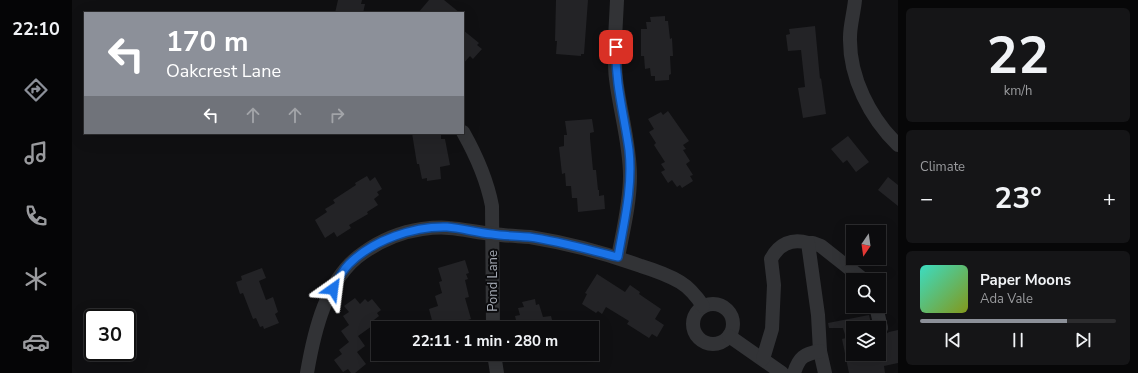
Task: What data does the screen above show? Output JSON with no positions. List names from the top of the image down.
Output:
{
  "streets": {
    "street": ["Pond Lane"]
  },
  "north": "bottom",
  "page": {
    "tabs": "22:10",
    "tile": [
      ["22", "km/h"],
      "Climate"
    ],
    "turn": ["170 m", "Oakcrest Lane"],
    "heat": ["−", "23°", "+"],
    "song": ["Paper Moons", "Ada Vale"],
    "limit": "30",
    "trip": "22:11 · 1 min · 280 m"
  }
}
